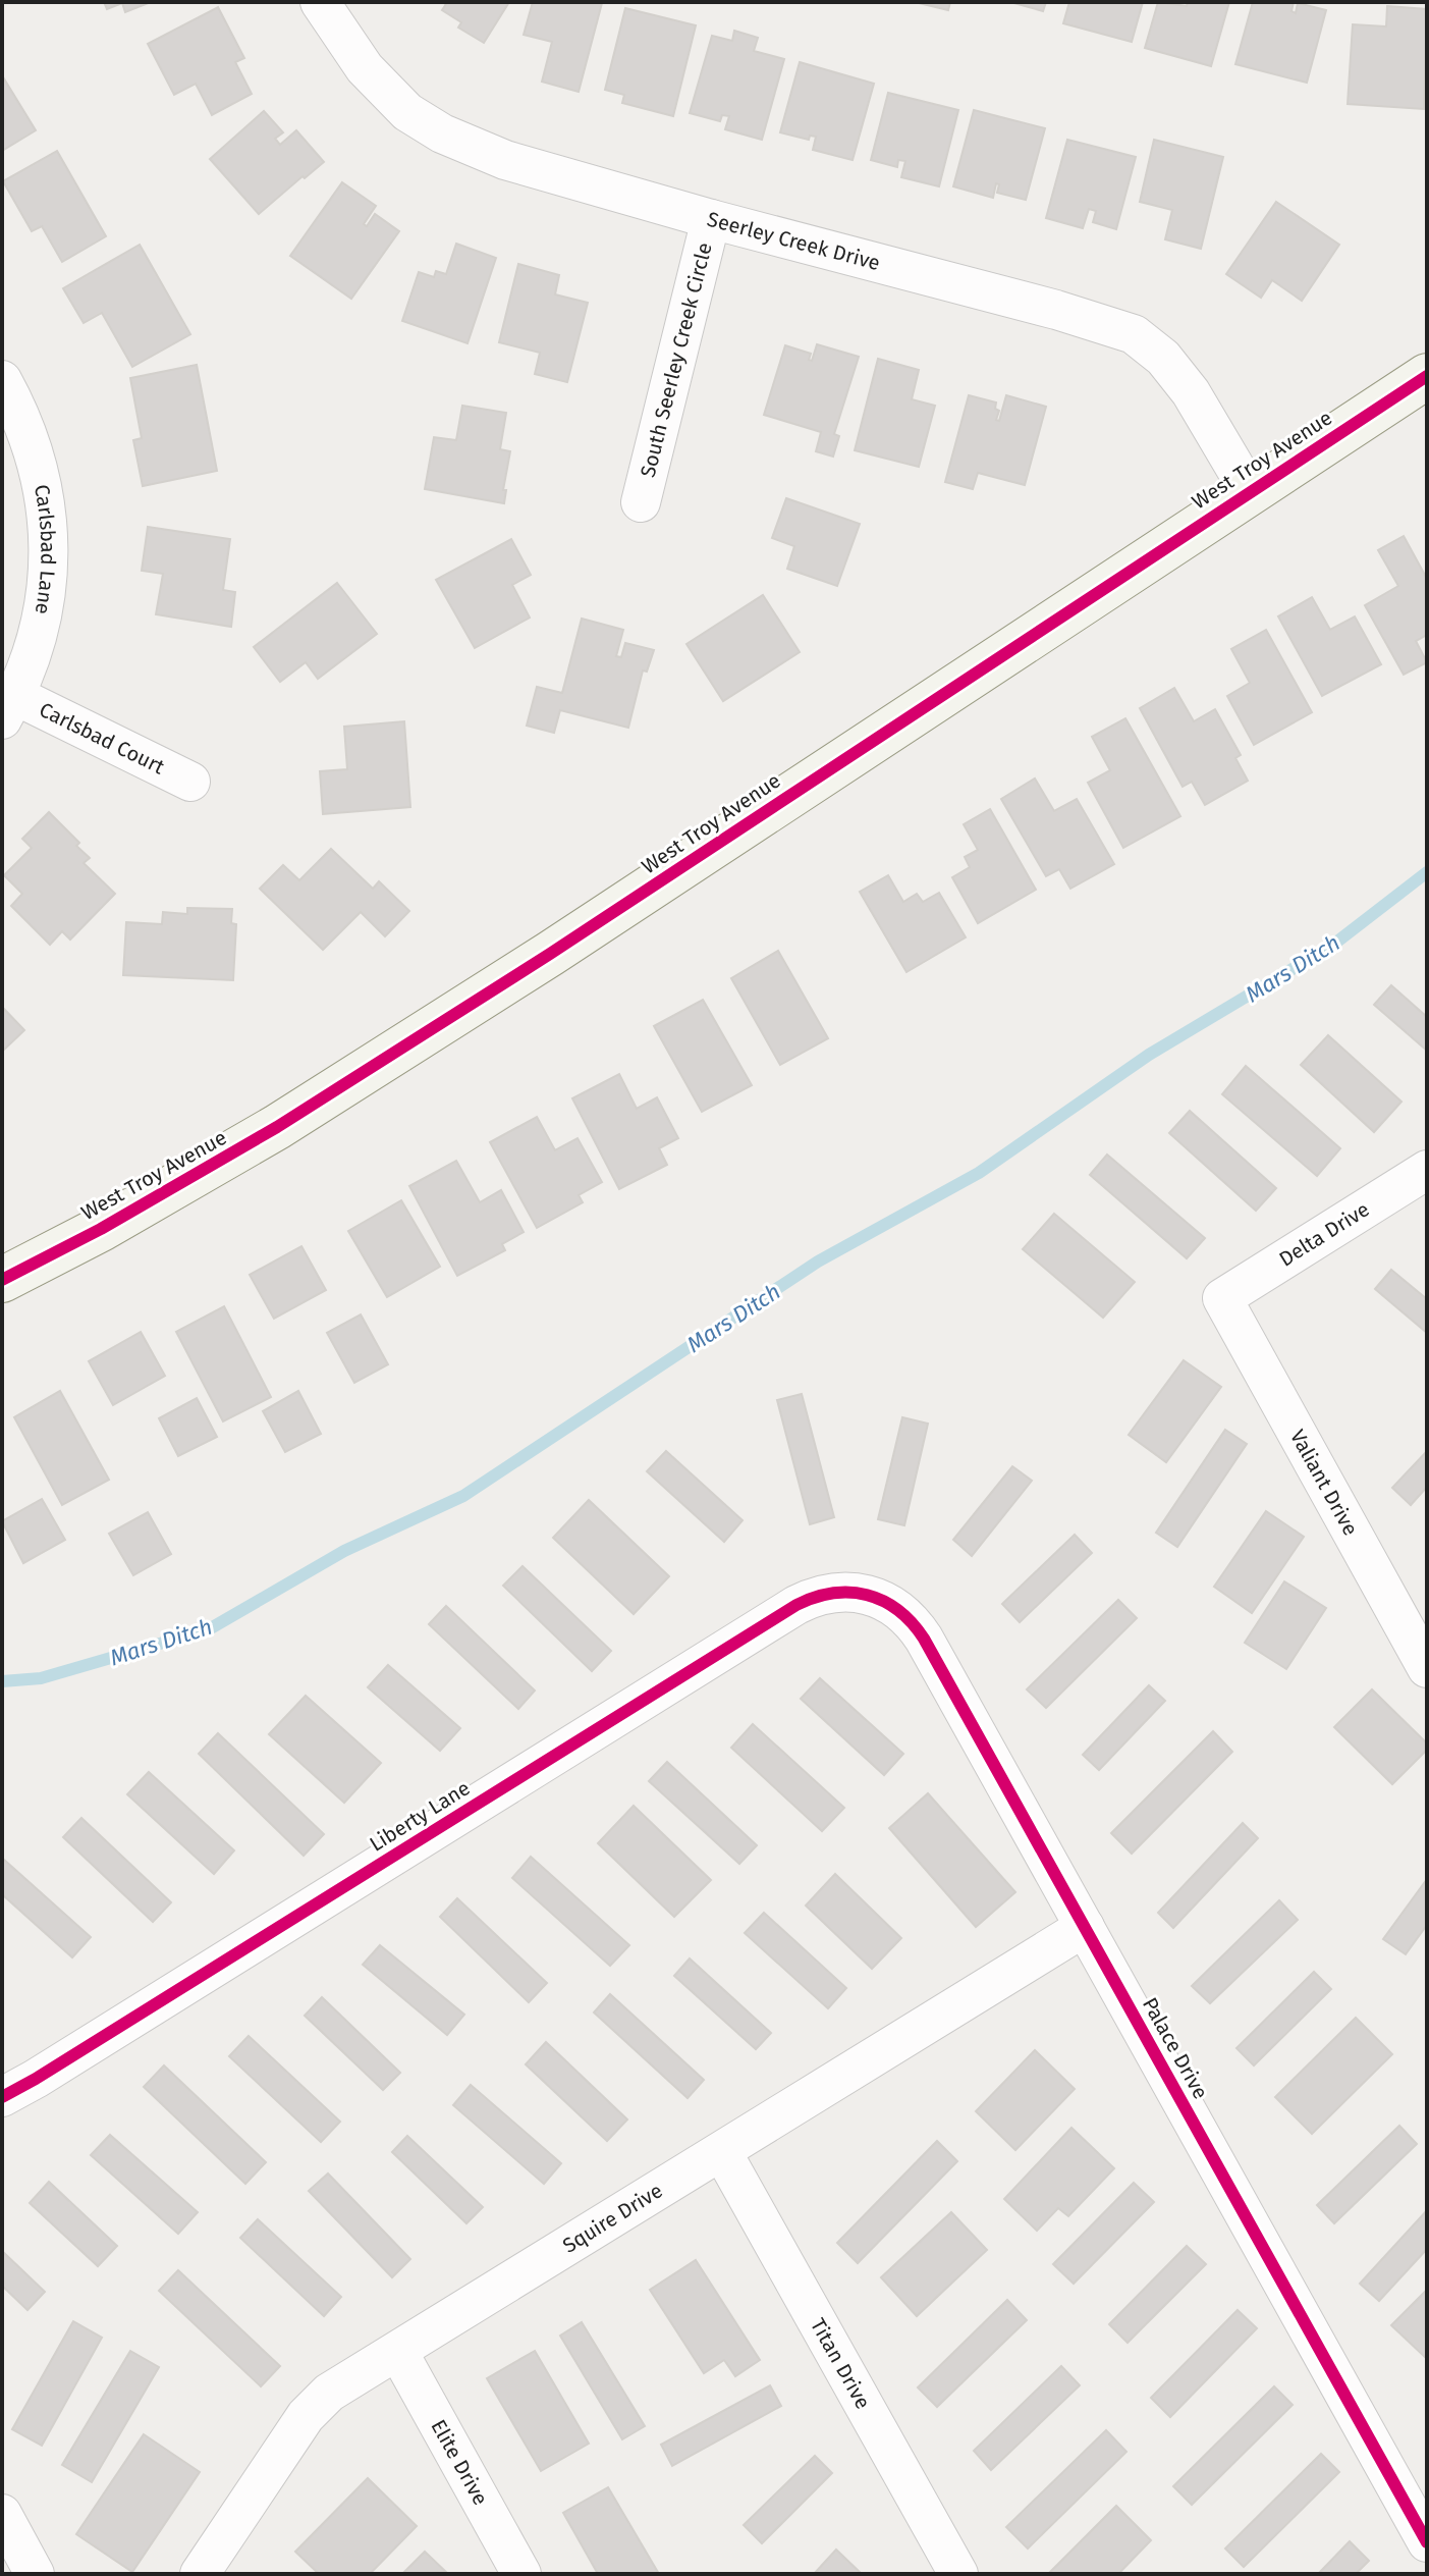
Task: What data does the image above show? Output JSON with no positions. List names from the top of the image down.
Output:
{
  "streets": {
    "street": [
      "Seerley Creek Drive",
      "South Seerley Creek Circle",
      "West Troy Avenue",
      "Carlsbad Lane",
      "Carlsbad Court",
      "Delta Drive",
      "Valiant Drive",
      "Liberty Lane",
      "Palace Drive",
      "Squire Drive",
      "Titan Drive",
      "Elite Drive"
    ]
  },
  "crossings": [
    ["Seerley Creek Drive", "South Seerley Creek Circle"],
    ["Seerley Creek Drive", "West Troy Avenue"],
    ["Carlsbad Lane", "Carlsbad Court"],
    ["Delta Drive", "Valiant Drive"],
    ["Liberty Lane", "Palace Drive"],
    ["Palace Drive", "Squire Drive"],
    ["Squire Drive", "Titan Drive"],
    ["Squire Drive", "Elite Drive"]
  ],
  "water": ["Mars Ditch"]
}
